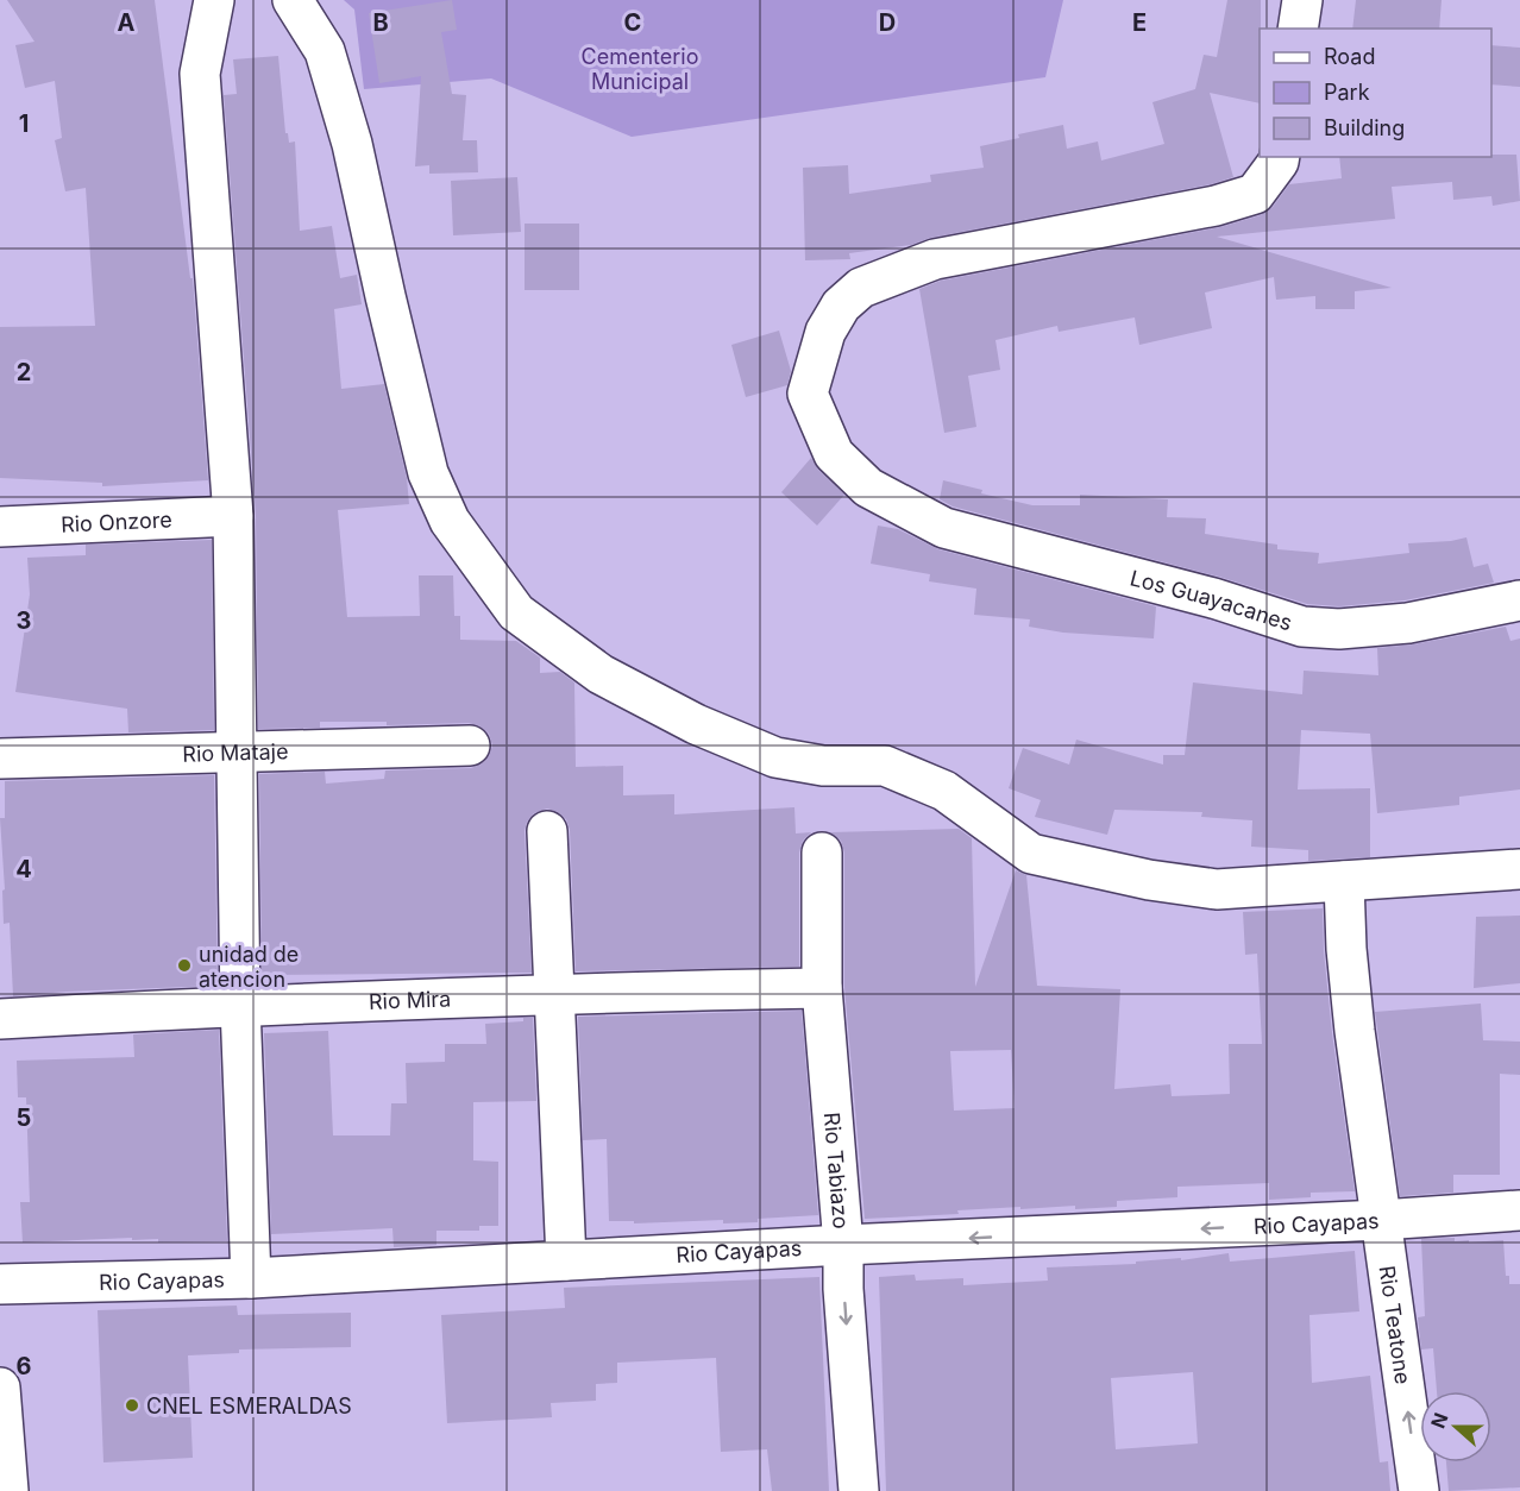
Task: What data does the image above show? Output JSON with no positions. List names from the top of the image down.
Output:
{
  "streets": {
    "street": [
      "Rio Onzore",
      "Los Guayacanes",
      "Rio Mataje",
      "Rio Mira",
      "Rio Tabiazo",
      "Rio Cayapas",
      "Rio Teatone"
    ]
  },
  "crossings": [
    ["Rio Mira", "Rio Tabiazo"],
    ["Rio Tabiazo", "Rio Cayapas"],
    ["Rio Cayapas", "Rio Teatone"]
  ],
  "one_way": ["Rio Tabiazo", "Rio Cayapas", "Rio Teatone"],
  "parks": ["Cementerio Municipal"],
  "places": ["unidad de atencion", "CNEL ESMERALDAS"],
  "legend": ["Road", "Park", "Building"],
  "north": "left",
  "grid": {
    "columns": [
      "A",
      "B",
      "C",
      "D",
      "E"
    ],
    "rows": [
      "1",
      "2",
      "3",
      "4",
      "5",
      "6"
    ]
  }
}
